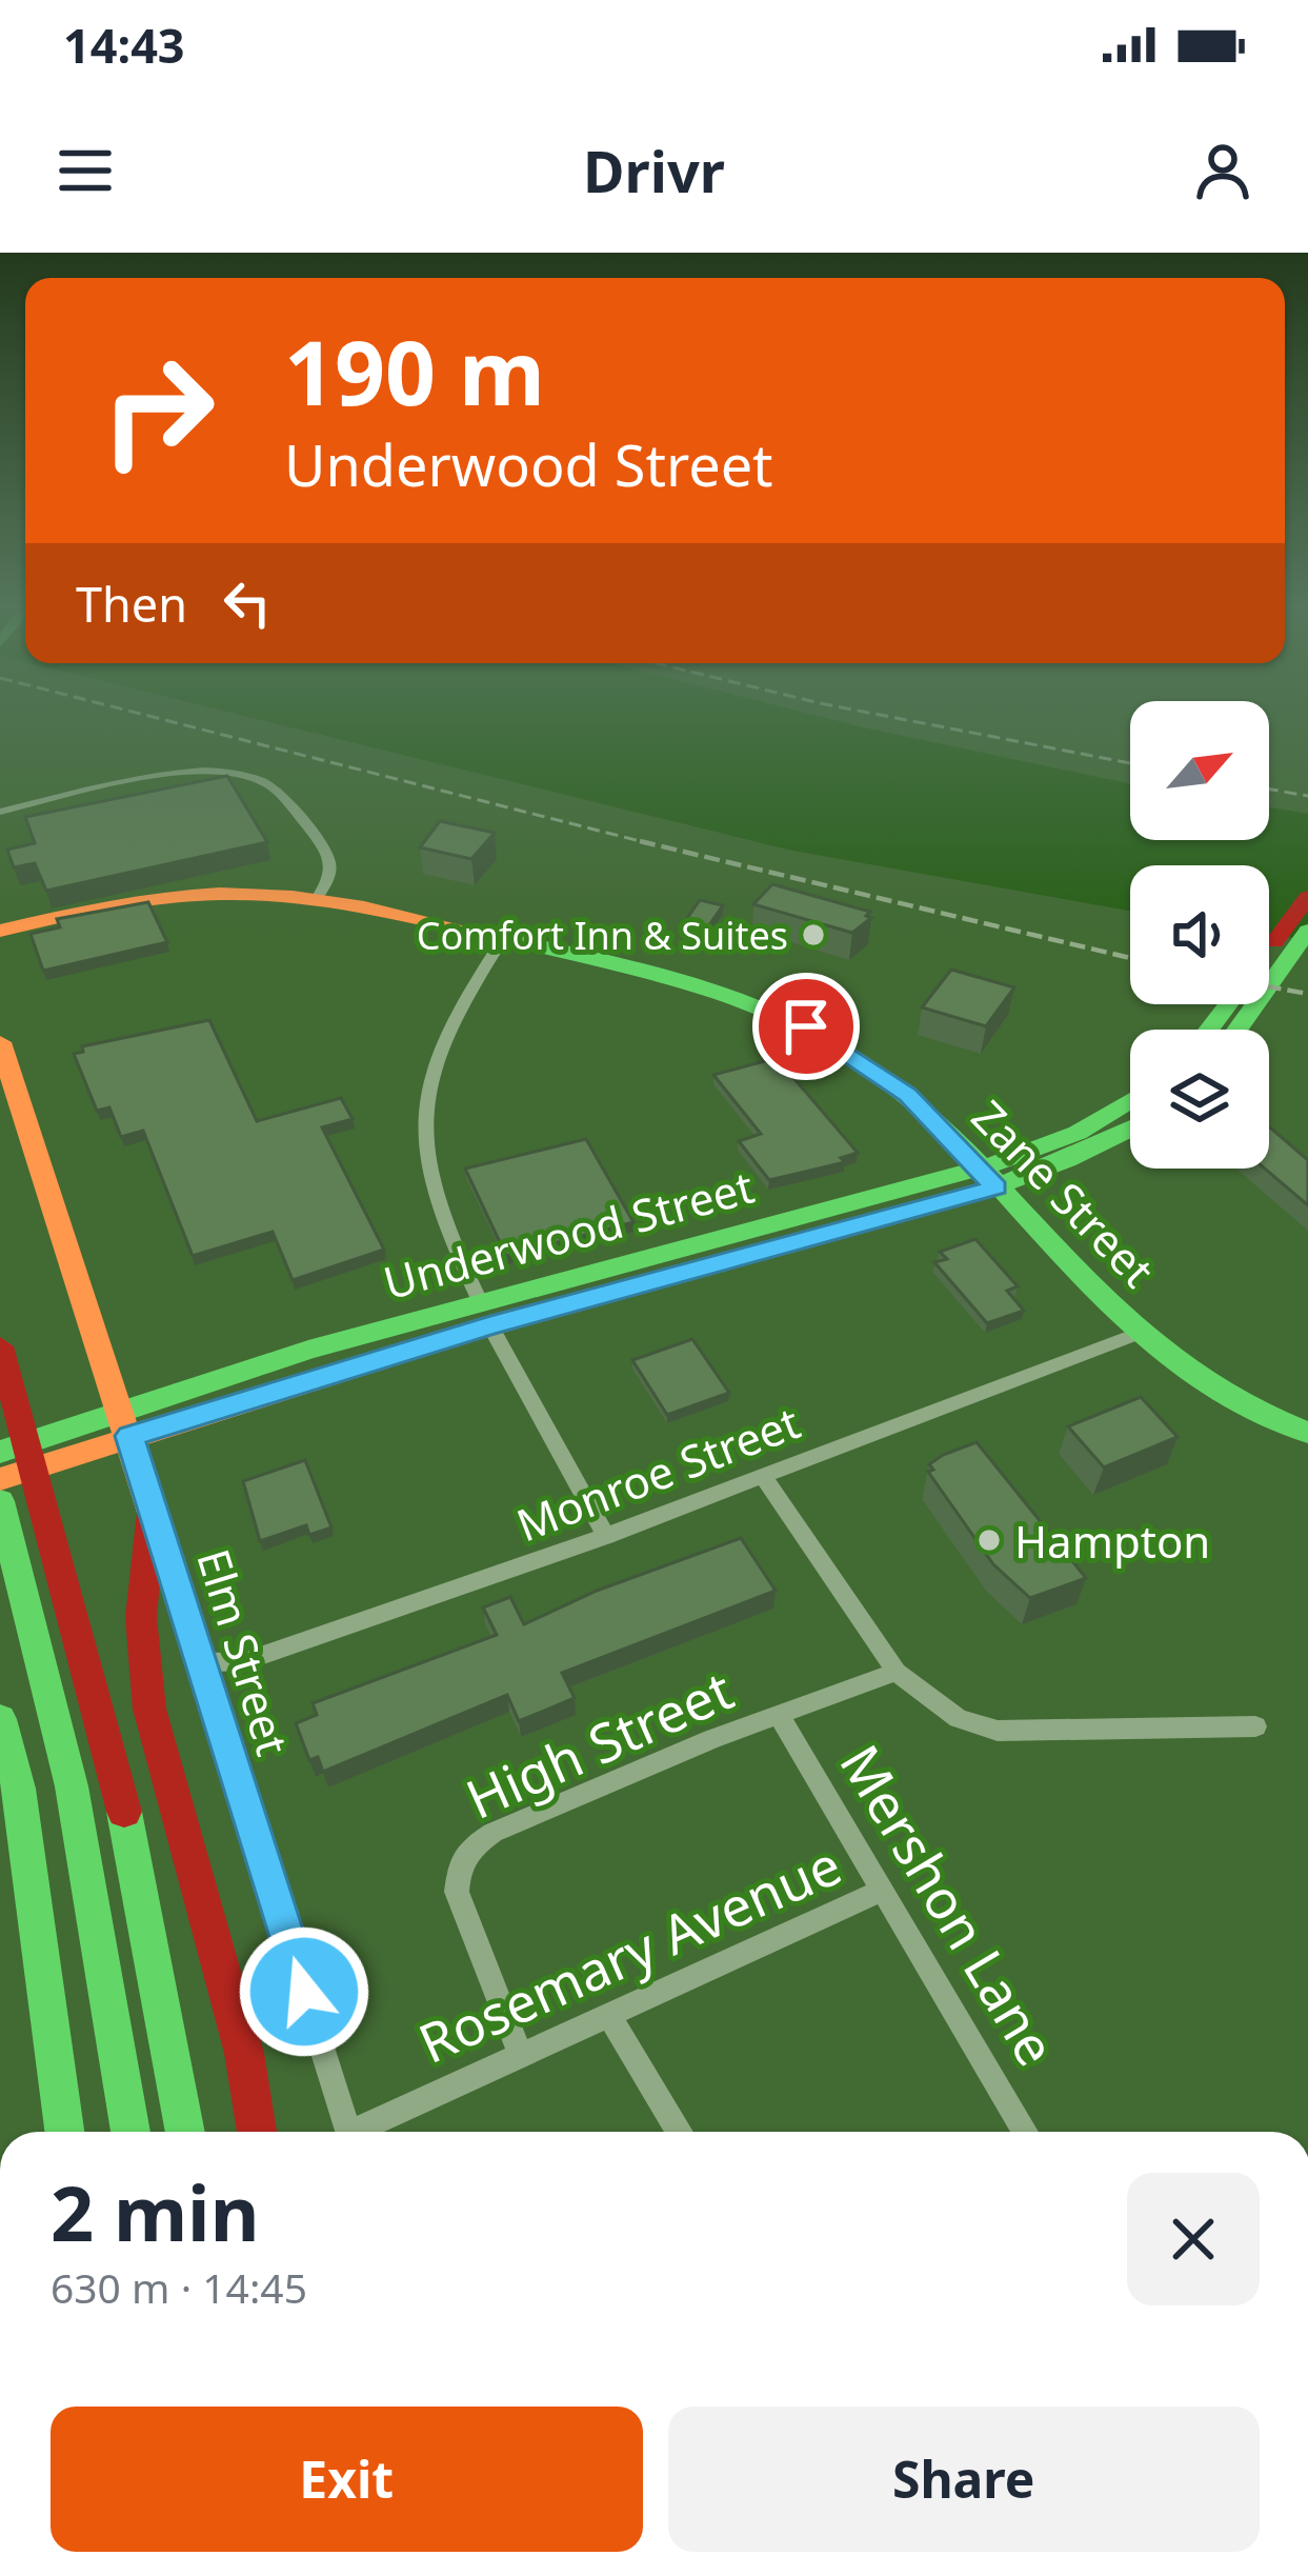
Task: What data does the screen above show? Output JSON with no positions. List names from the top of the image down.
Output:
{
  "streets": {
    "main road": ["Zane Street", "Underwood Street", "Elm Street"],
    "street": [
      "Monroe Street",
      "High Street",
      "Mershon Lane",
      "Rosemary Avenue"
    ]
  },
  "crossings": [
    ["Zane Street", "Underwood Street"],
    ["Zane Street", "Monroe Street"],
    ["Underwood Street", "Elm Street"],
    ["Monroe Street", "Elm Street"],
    ["High Street", "Mershon Lane"],
    ["High Street", "Rosemary Avenue"],
    ["Mershon Lane", "Rosemary Avenue"]
  ],
  "places": ["Comfort Inn & Suites", "Hampton"],
  "north": "top right",
  "page": {
    "status": "14:43",
    "header": "Drivr",
    "turn": ["190 m", "Underwood Street"],
    "then": "Then",
    "heading": ["2 min", "630 m · 14:45"],
    "buttons": ["Exit", "Share"]
  }
}
